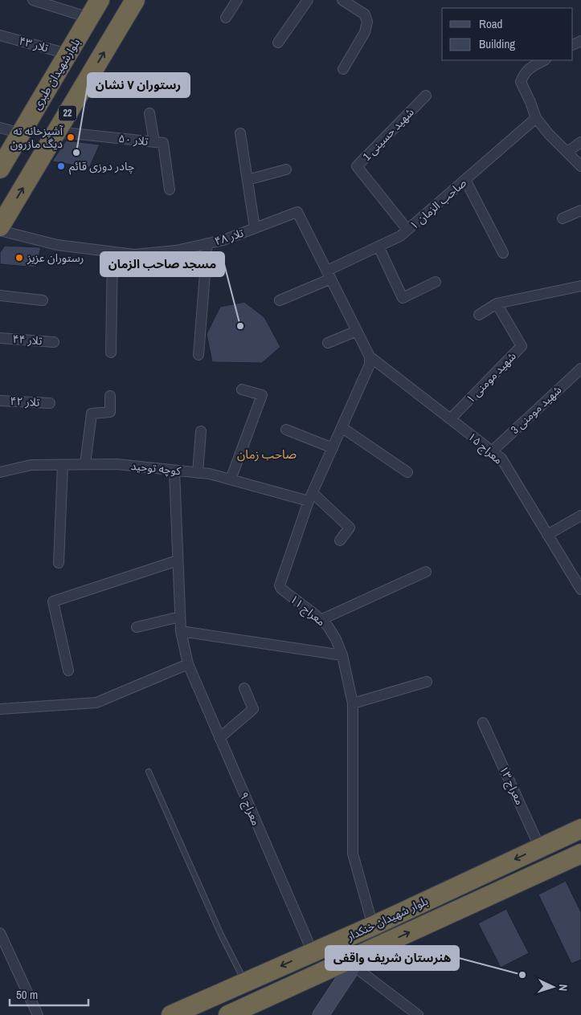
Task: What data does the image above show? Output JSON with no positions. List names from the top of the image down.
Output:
{
  "streets": {
    "highway": ["بلوارشهیدان طبری", "22", "بلوار شهیدان خنکدار"],
    "street": [
      "تلار ۴۳",
      "شهید حسینی 1",
      "تلار ۵۰",
      "صاحب الزمان ۱",
      "تلار ۴۸",
      "تلار ۴۴",
      "شهید مومنی ۱",
      "تلار ۴۲",
      "شهید مومنی 3",
      "معراج ۱۵",
      "کوچه توحید",
      "معراج ۱۱",
      "معراج ۱۳",
      "معراج ۹"
    ]
  },
  "crossings": [
    ["تلار ۴۳", "بلوارشهیدان طبری"],
    ["22", "تلار ۵۰"],
    ["شهید حسینی 1", "صاحب الزمان ۱"],
    ["صاحب الزمان ۱", "تلار ۴۸"],
    ["تلار ۴۸", "معراج ۱۵"],
    ["تلار ۴۸", "معراج ۱۱"],
    ["شهید مومنی ۱", "معراج ۱۵"],
    ["شهید مومنی 3", "معراج ۱۵"],
    ["معراج ۱۵", "معراج ۱۱"],
    ["کوچه توحید", "معراج ۱۱"],
    ["کوچه توحید", "معراج ۹"],
    ["معراج ۱۱", "بلوار شهیدان خنکدار"],
    ["معراج ۱۳", "بلوار شهیدان خنکدار"],
    ["معراج ۹", "بلوار شهیدان خنکدار"]
  ],
  "districts": ["صاحب زمان"],
  "places": [
    "آشپزخانه ته دیگ مازرون",
    "رستوران ۷ نشان",
    "چادر دوزی قائم",
    "رستوران عزیز",
    "مسجد صاحب الزمان",
    "هنرستان شریف واقفی"
  ],
  "legend": ["Road", "Building"],
  "scale_bar": "50 m",
  "north": "right"
}
